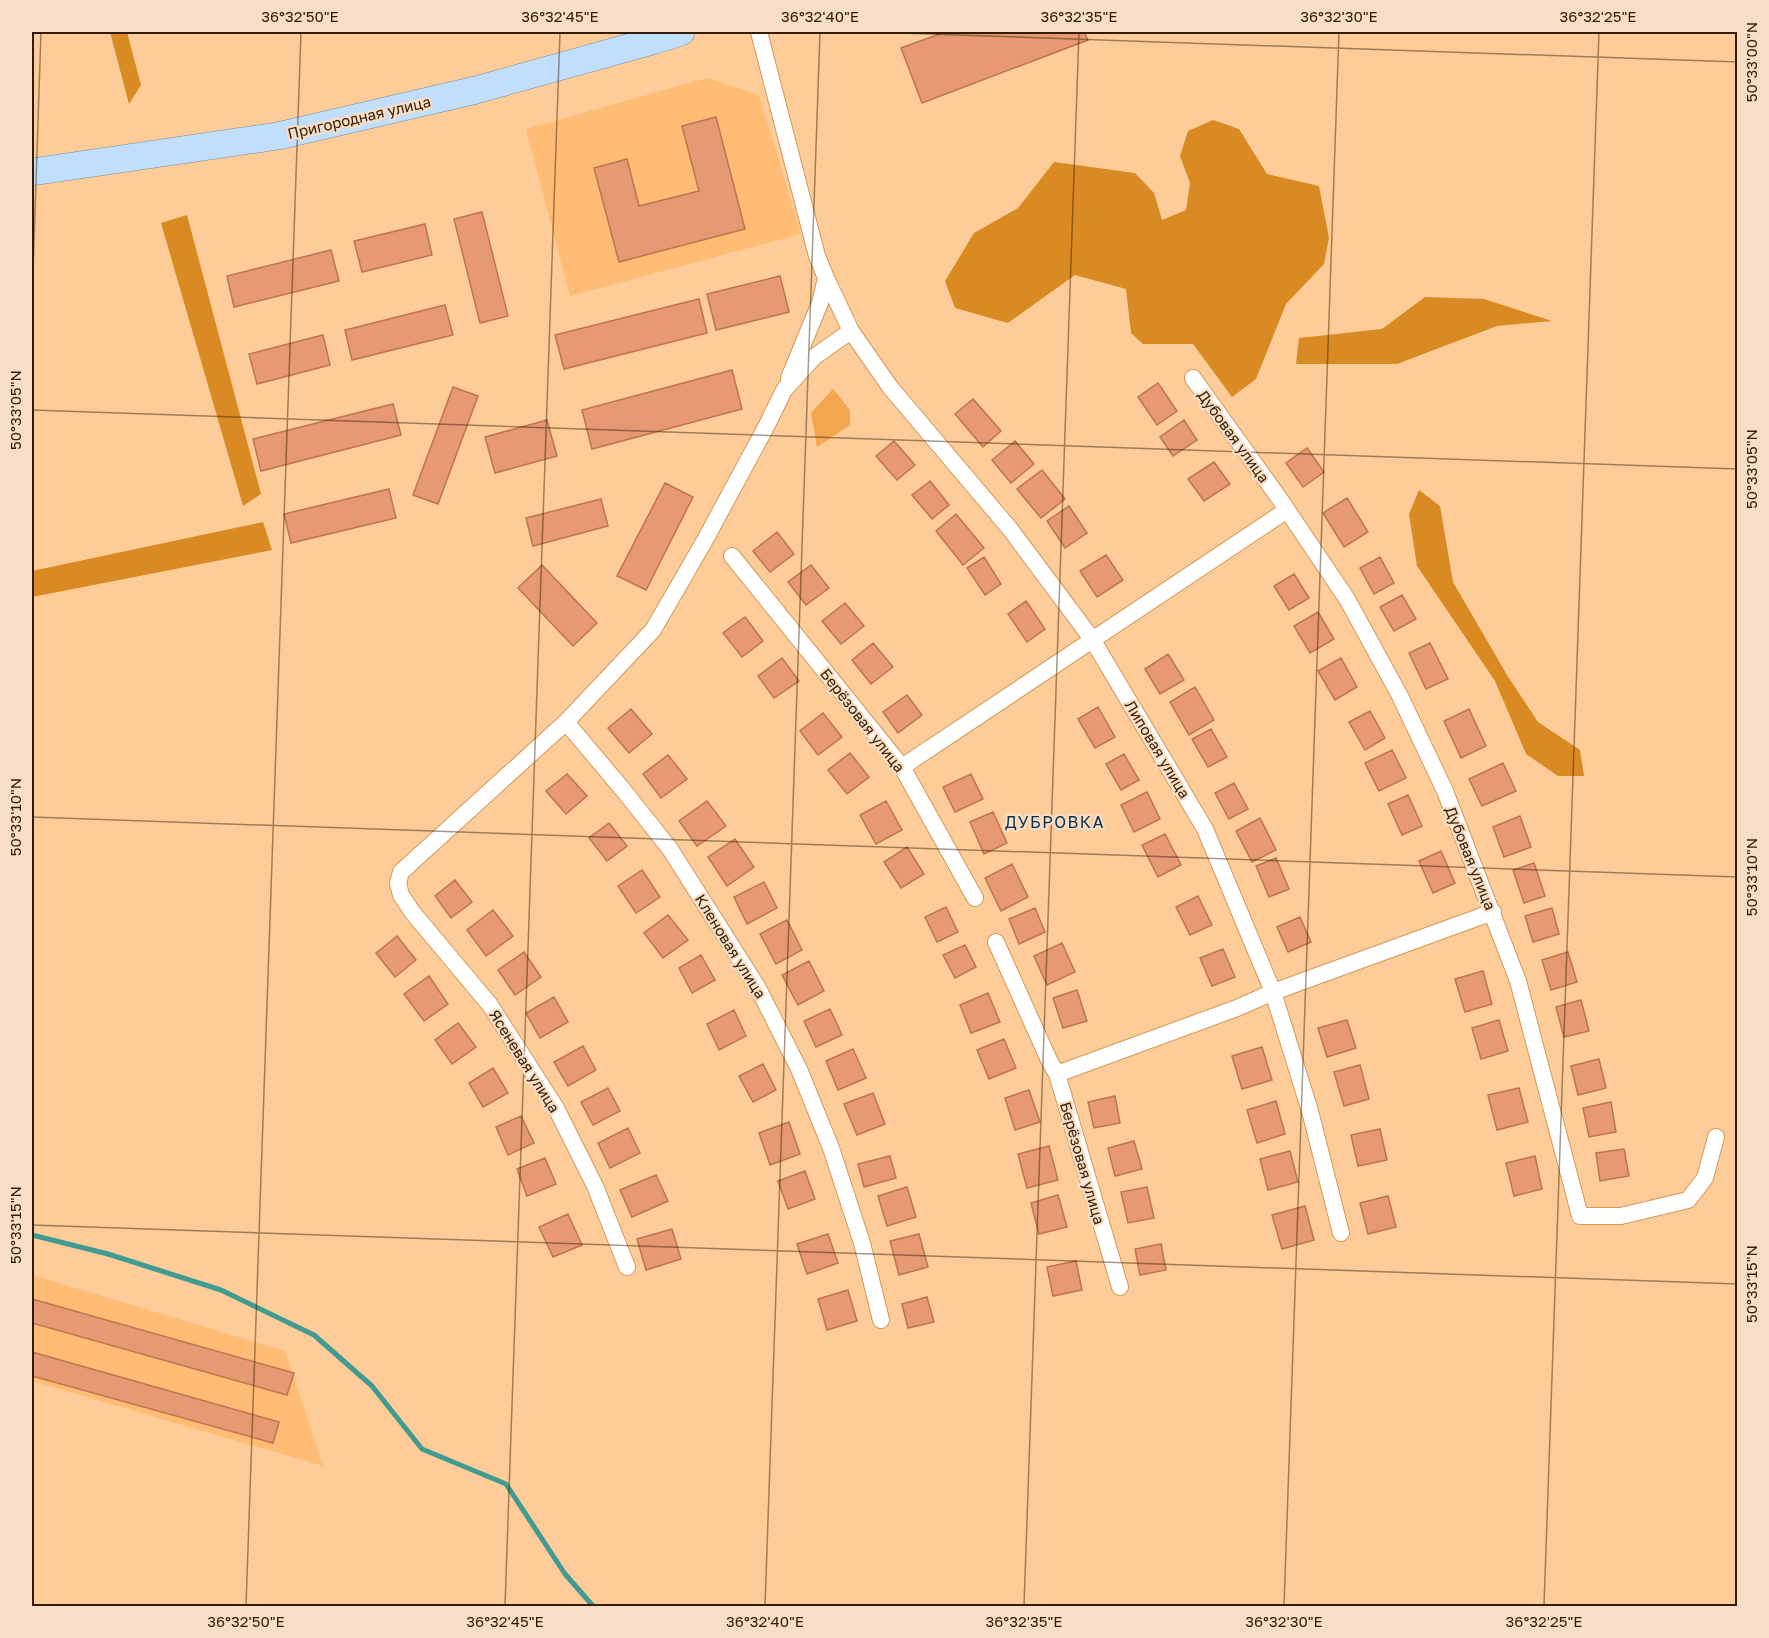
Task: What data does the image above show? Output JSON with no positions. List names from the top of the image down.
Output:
{
  "streets": {
    "main road": ["Пригородная улица"],
    "street": [
      "Дубовая улица",
      "Берёзовая улица",
      "Липовая улица",
      "Кленовая улица",
      "Ясеневая улица"
    ]
  },
  "crossings": [
    ["Кленовая улица", "Ясеневая улица"]
  ],
  "districts": ["ДУБРОВКА"],
  "coordinates": [
    "36°32'50\"E",
    "36°32'45\"E",
    "36°32'40\"E",
    "36°32'35\"E",
    "36°32'30\"E",
    "36°32'25\"E",
    "50°33'00\"N",
    "50°33'05\"N",
    "50°33'10\"N",
    "50°33'15\"N"
  ]
}
